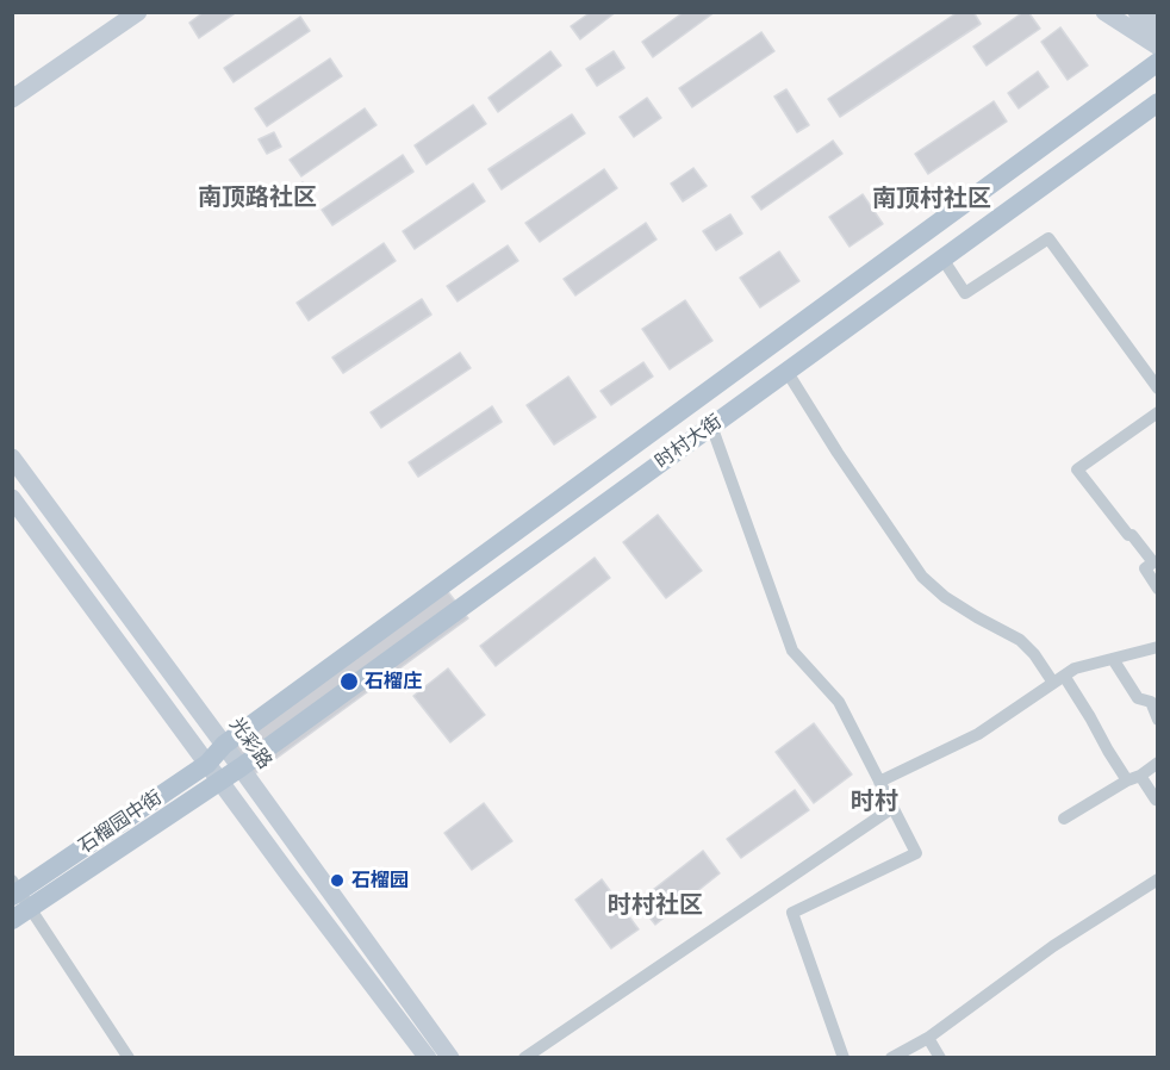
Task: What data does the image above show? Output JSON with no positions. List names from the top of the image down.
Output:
{
  "streets": {
    "main road": ["时村大街", "光彩路", "石榴园中街"]
  },
  "crossings": [
    ["时村大街", "光彩路"],
    ["时村大街", "石榴园中街"],
    ["光彩路", "石榴园中街"]
  ],
  "districts": [
    "南顶路社区",
    "南顶村社区",
    "时村",
    "时村社区"
  ],
  "places": ["石榴庄", "石榴园"]
}
